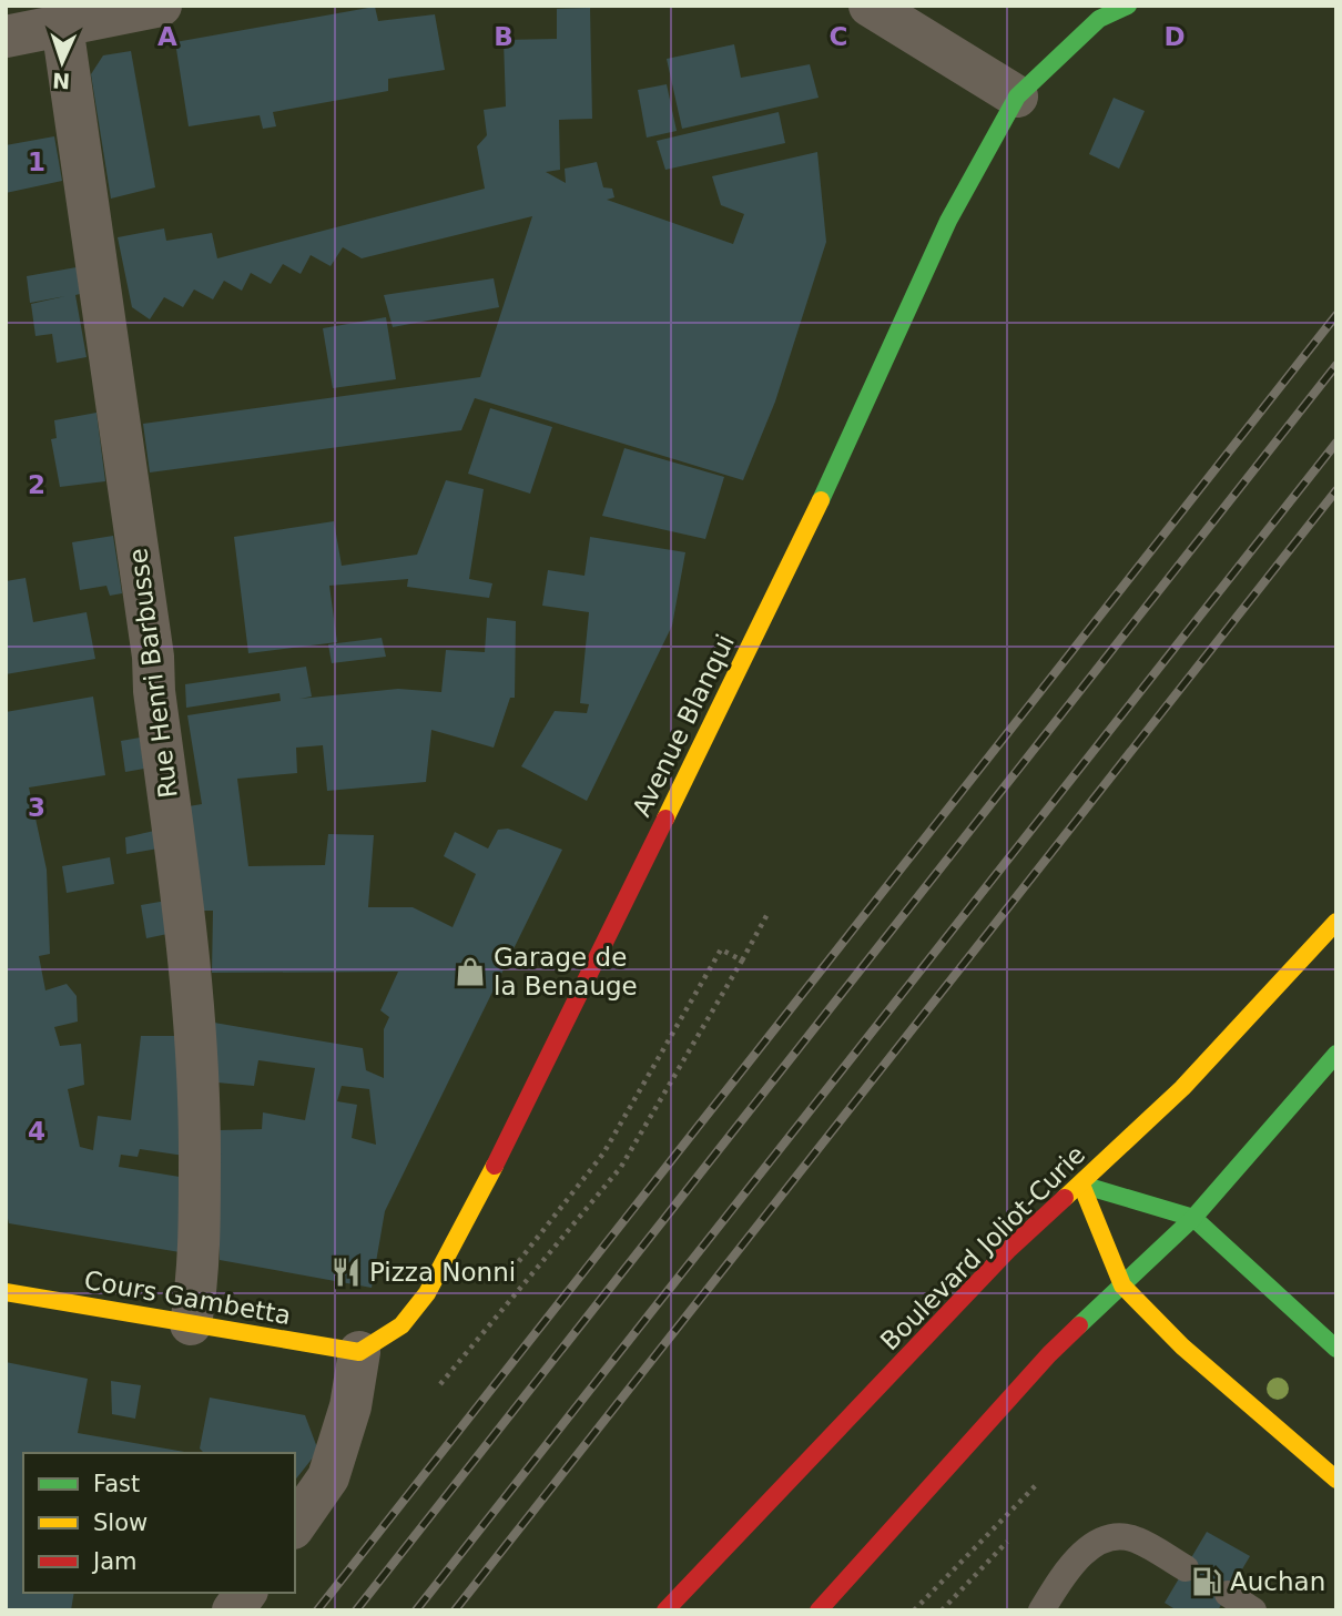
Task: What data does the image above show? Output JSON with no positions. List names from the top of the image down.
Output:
{
  "streets": {
    "main road": ["Avenue Blanqui", "Boulevard Joliot-Curie", "Cours Gambetta"],
    "street": ["Rue Henri Barbusse"]
  },
  "crossings": [
    ["Rue Henri Barbusse", "Cours Gambetta"],
    ["Avenue Blanqui", "Cours Gambetta"]
  ],
  "places": {
    "shop": ["Garage de la Benauge"],
    "restaurant": ["Pizza Nonni"],
    "fuel station": ["Auchan"]
  },
  "legend": ["Fast", "Slow", "Jam"],
  "north": "bottom",
  "grid": {
    "columns": [
      "A",
      "B",
      "C",
      "D"
    ],
    "rows": [
      "1",
      "2",
      "3",
      "4"
    ]
  }
}
